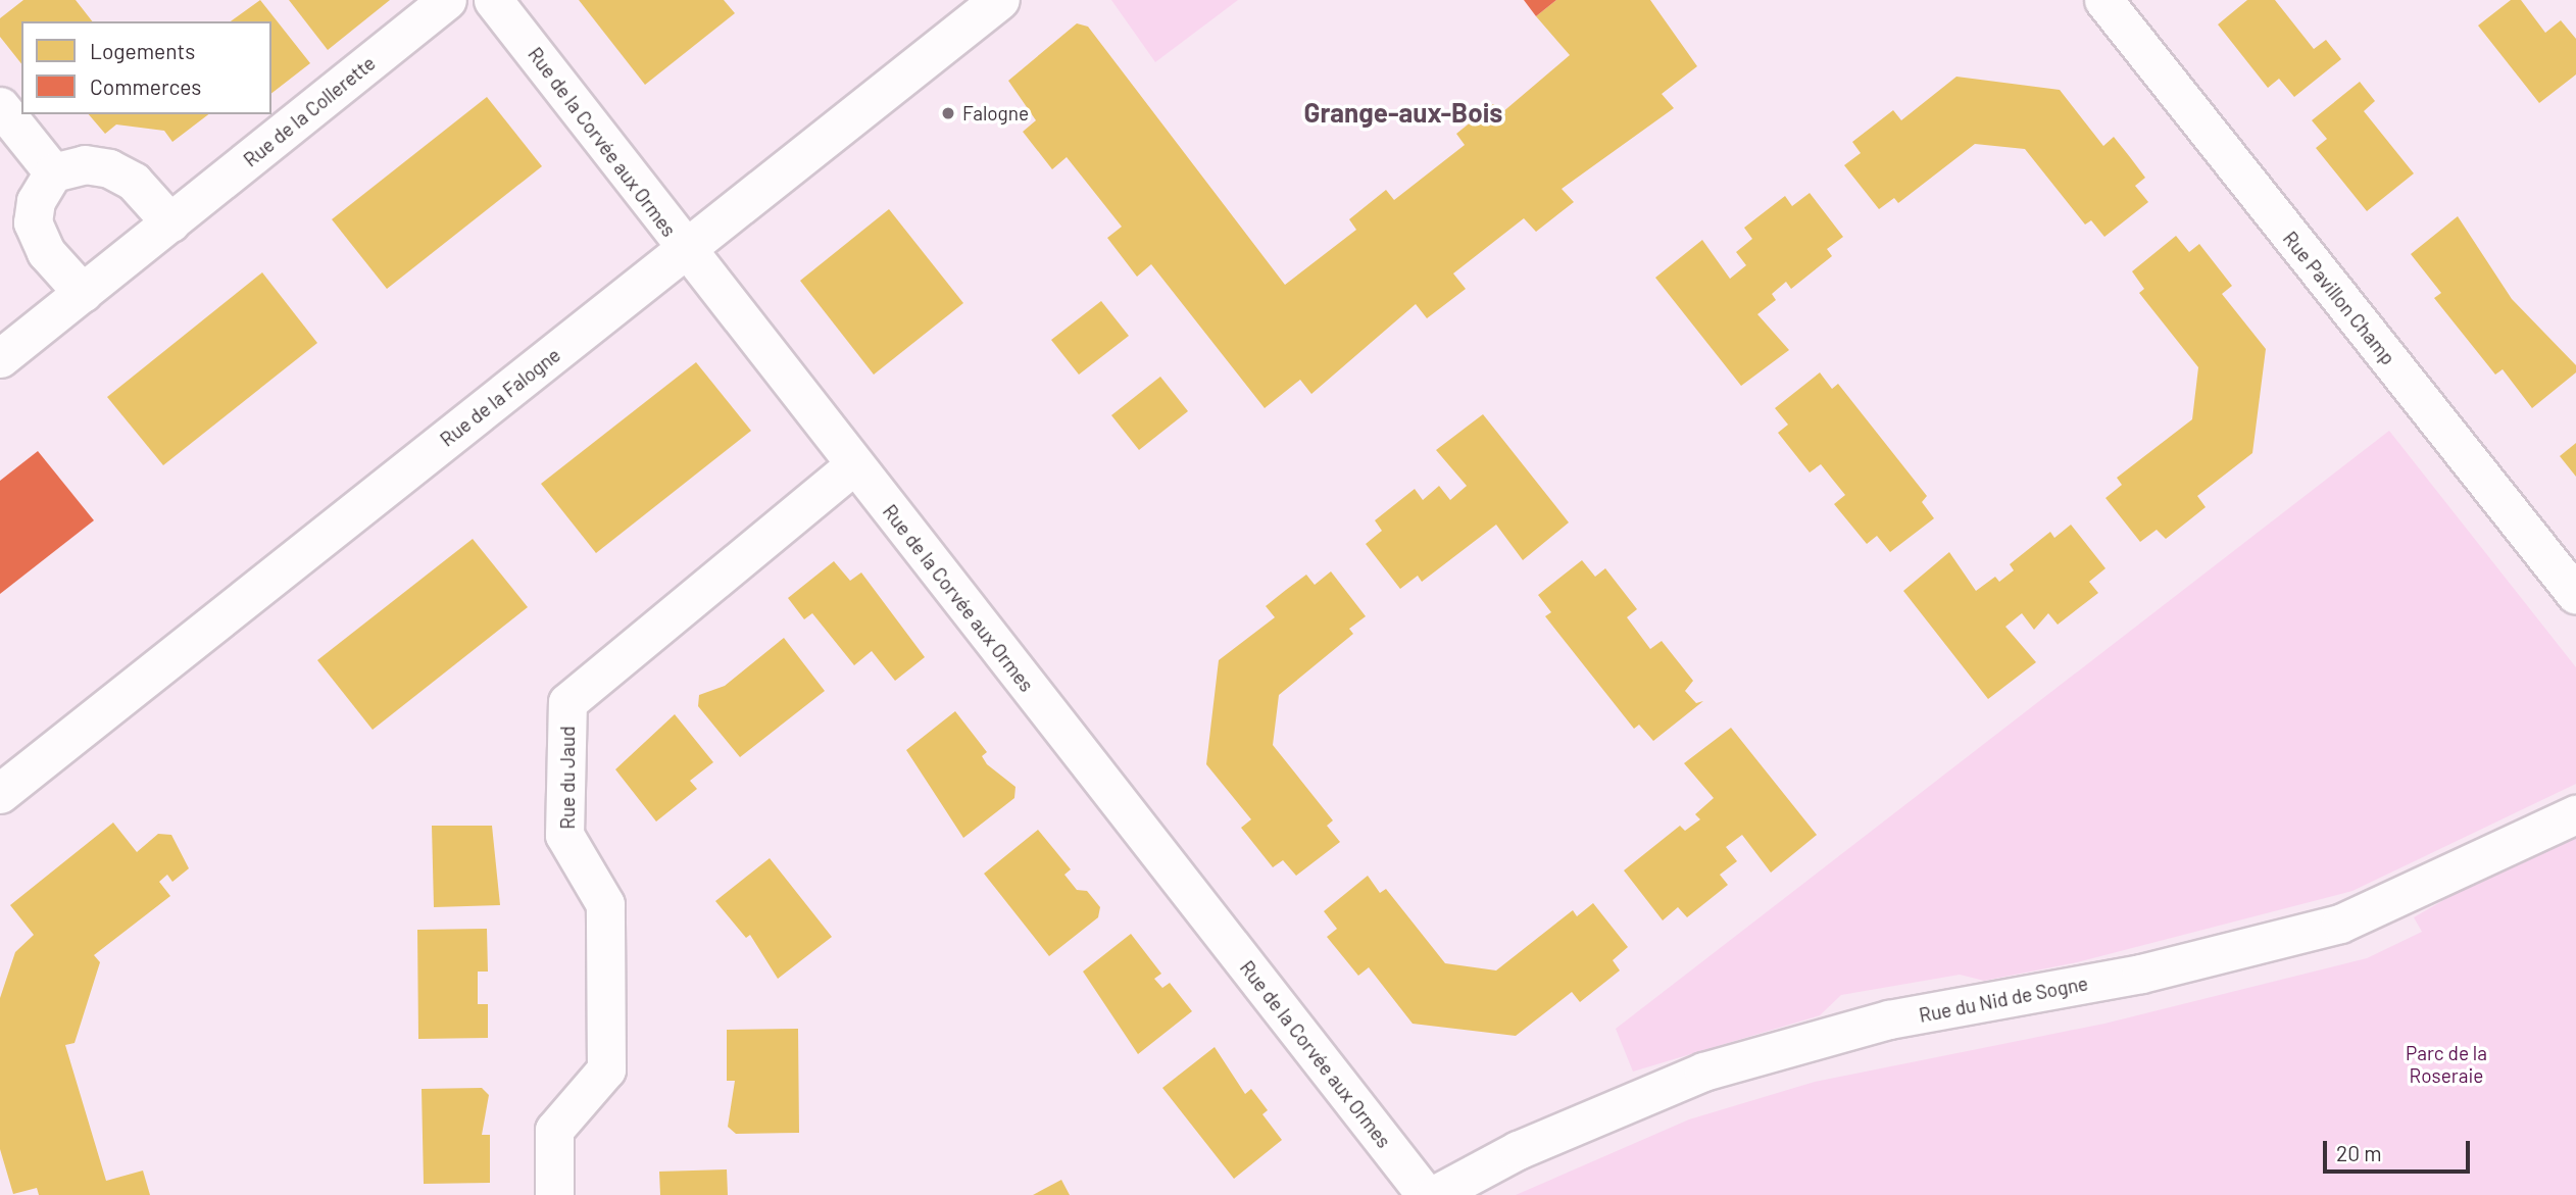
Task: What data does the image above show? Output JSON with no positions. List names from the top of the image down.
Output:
{
  "streets": {
    "street": [
      "Rue de la Collerette",
      "Rue de la Corvée aux Ormes",
      "Rue Pavillon Champ",
      "Rue de la Falogne",
      "Rue du Jaud",
      "Rue du Nid de Sogne"
    ]
  },
  "crossings": [
    ["Rue de la Corvée aux Ormes", "Rue de la Falogne"],
    ["Rue de la Corvée aux Ormes", "Rue du Jaud"]
  ],
  "districts": ["Grange-aux-Bois"],
  "parks": ["Parc de la Roseraie"],
  "places": ["Falogne"],
  "legend": ["Logements", "Commerces"],
  "scale_bar": "20 m"
}
